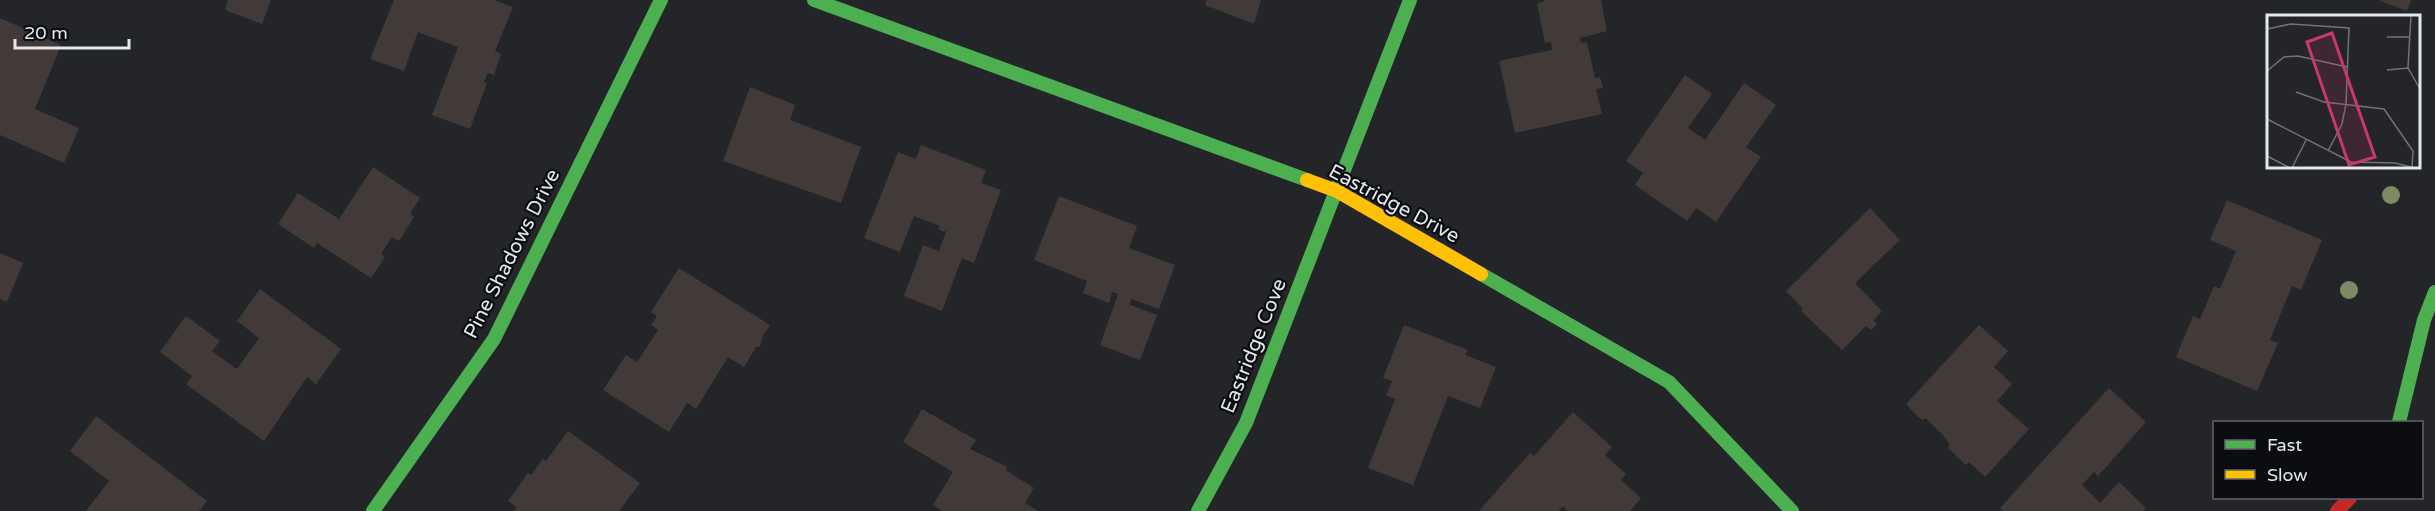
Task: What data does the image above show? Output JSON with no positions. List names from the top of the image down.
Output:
{
  "streets": {
    "street": ["Eastridge Drive", "Pine Shadows Drive", "Eastridge Cove"]
  },
  "crossings": [
    ["Eastridge Drive", "Eastridge Cove"]
  ],
  "legend": ["Fast", "Slow"],
  "scale_bar": "20 m"
}
